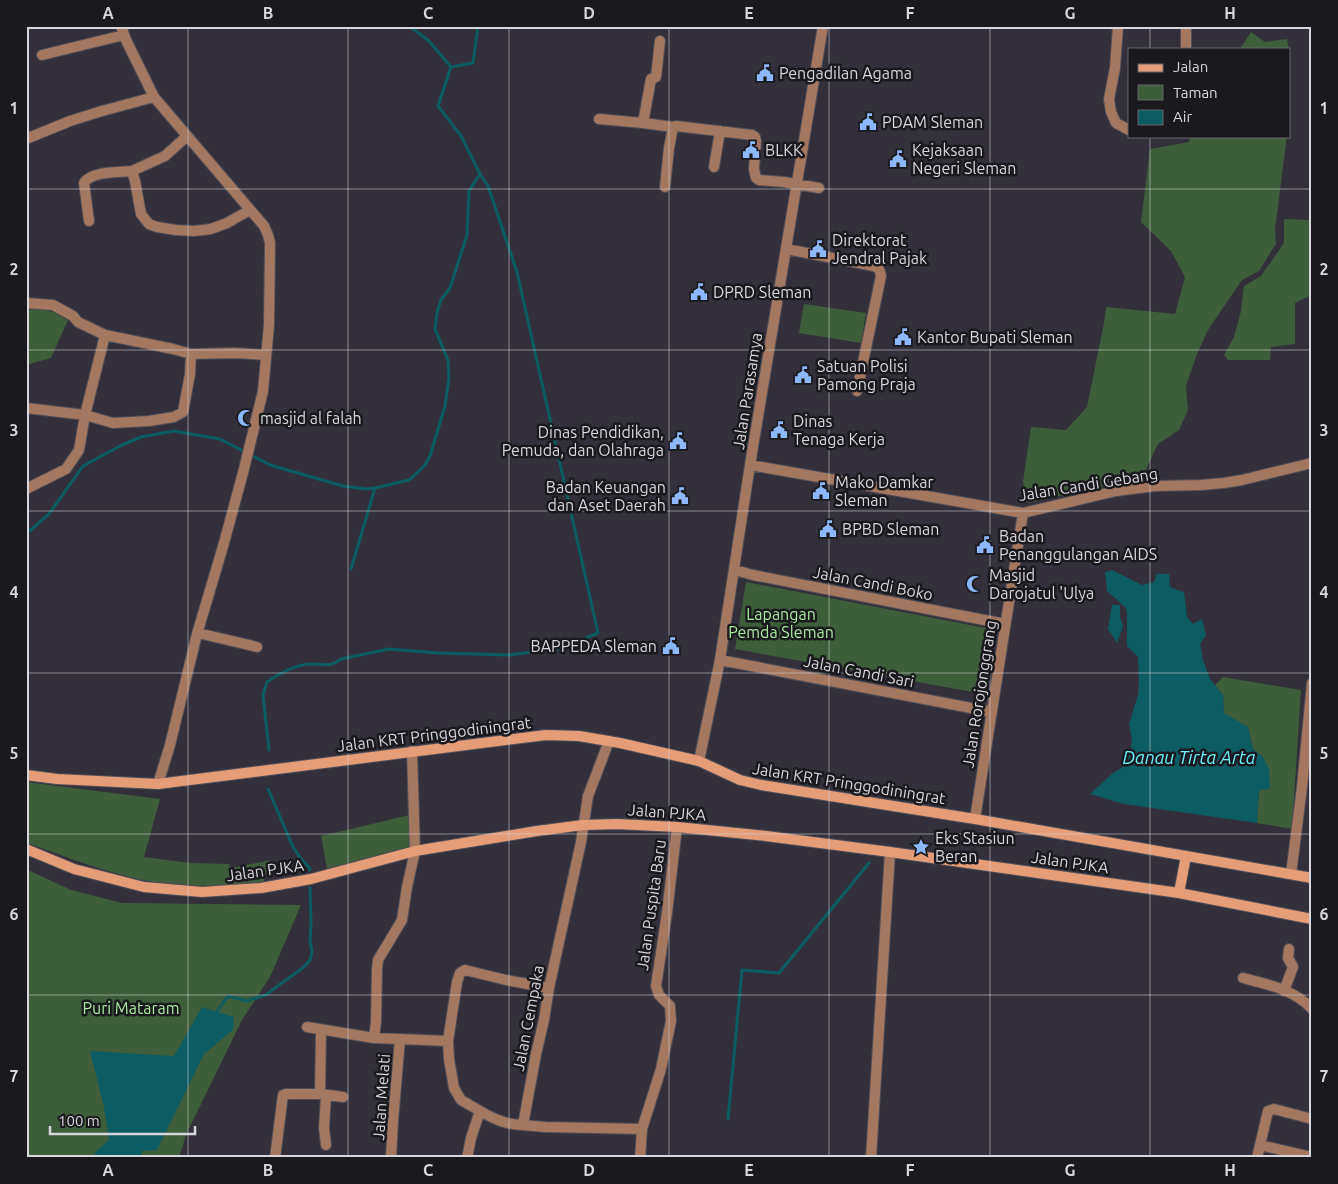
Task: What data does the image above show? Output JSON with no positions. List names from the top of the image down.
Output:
{
  "streets": {
    "main road": ["Jalan KRT Pringgodiningrat", "Jalan PJKA"],
    "street": [
      "Jalan Parasamya",
      "Jalan Candi Gebang",
      "Jalan Candi Boko",
      "Jalan Candi Sari",
      "Jalan Rorojonggrang",
      "Jalan Puspita Baru",
      "Jalan Cempaka",
      "Jalan Melati"
    ]
  },
  "crossings": [
    ["Jalan Parasamya", "Jalan Candi Gebang"],
    ["Jalan Parasamya", "Jalan Candi Boko"],
    ["Jalan Parasamya", "Jalan Candi Sari"],
    ["Jalan Parasamya", "Jalan KRT Pringgodiningrat"],
    ["Jalan Candi Gebang", "Jalan Rorojonggrang"],
    ["Jalan Candi Boko", "Jalan Rorojonggrang"],
    ["Jalan Candi Sari", "Jalan Rorojonggrang"],
    ["Jalan Rorojonggrang", "Jalan KRT Pringgodiningrat"],
    ["Jalan KRT Pringgodiningrat", "Jalan Cempaka"],
    ["Jalan PJKA", "Jalan Puspita Baru"],
    ["Jalan PJKA", "Jalan Cempaka"]
  ],
  "water": ["Danau Tirta Arta"],
  "parks": ["Lapangan Pemda Sleman", "Puri Mataram"],
  "places": {
    "public building": [
      "Pengadilan Agama",
      "PDAM Sleman",
      "BLKK",
      "Kejaksaan Negeri Sleman",
      "Direktorat Jendral Pajak",
      "DPRD Sleman",
      "Kantor Bupati Sleman",
      "Satuan Polisi Pamong Praja",
      "Dinas Tenaga Kerja",
      "Dinas Pendidikan, Pemuda, dan Olahraga",
      "Mako Damkar Sleman",
      "Badan Keuangan dan Aset Daerah",
      "BPBD Sleman",
      "Badan Penanggulangan AIDS",
      "BAPPEDA Sleman"
    ],
    "mosque": ["masjid al falah", "Masjid Darojatul 'Ulya"],
    "place": ["Eks Stasiun Beran"]
  },
  "legend": ["Jalan", "Taman", "Air"],
  "scale_bar": "100 m",
  "grid": {
    "columns": [
      "A",
      "B",
      "C",
      "D",
      "E",
      "F",
      "G",
      "H"
    ],
    "rows": [
      "1",
      "2",
      "3",
      "4",
      "5",
      "6",
      "7"
    ]
  }
}
